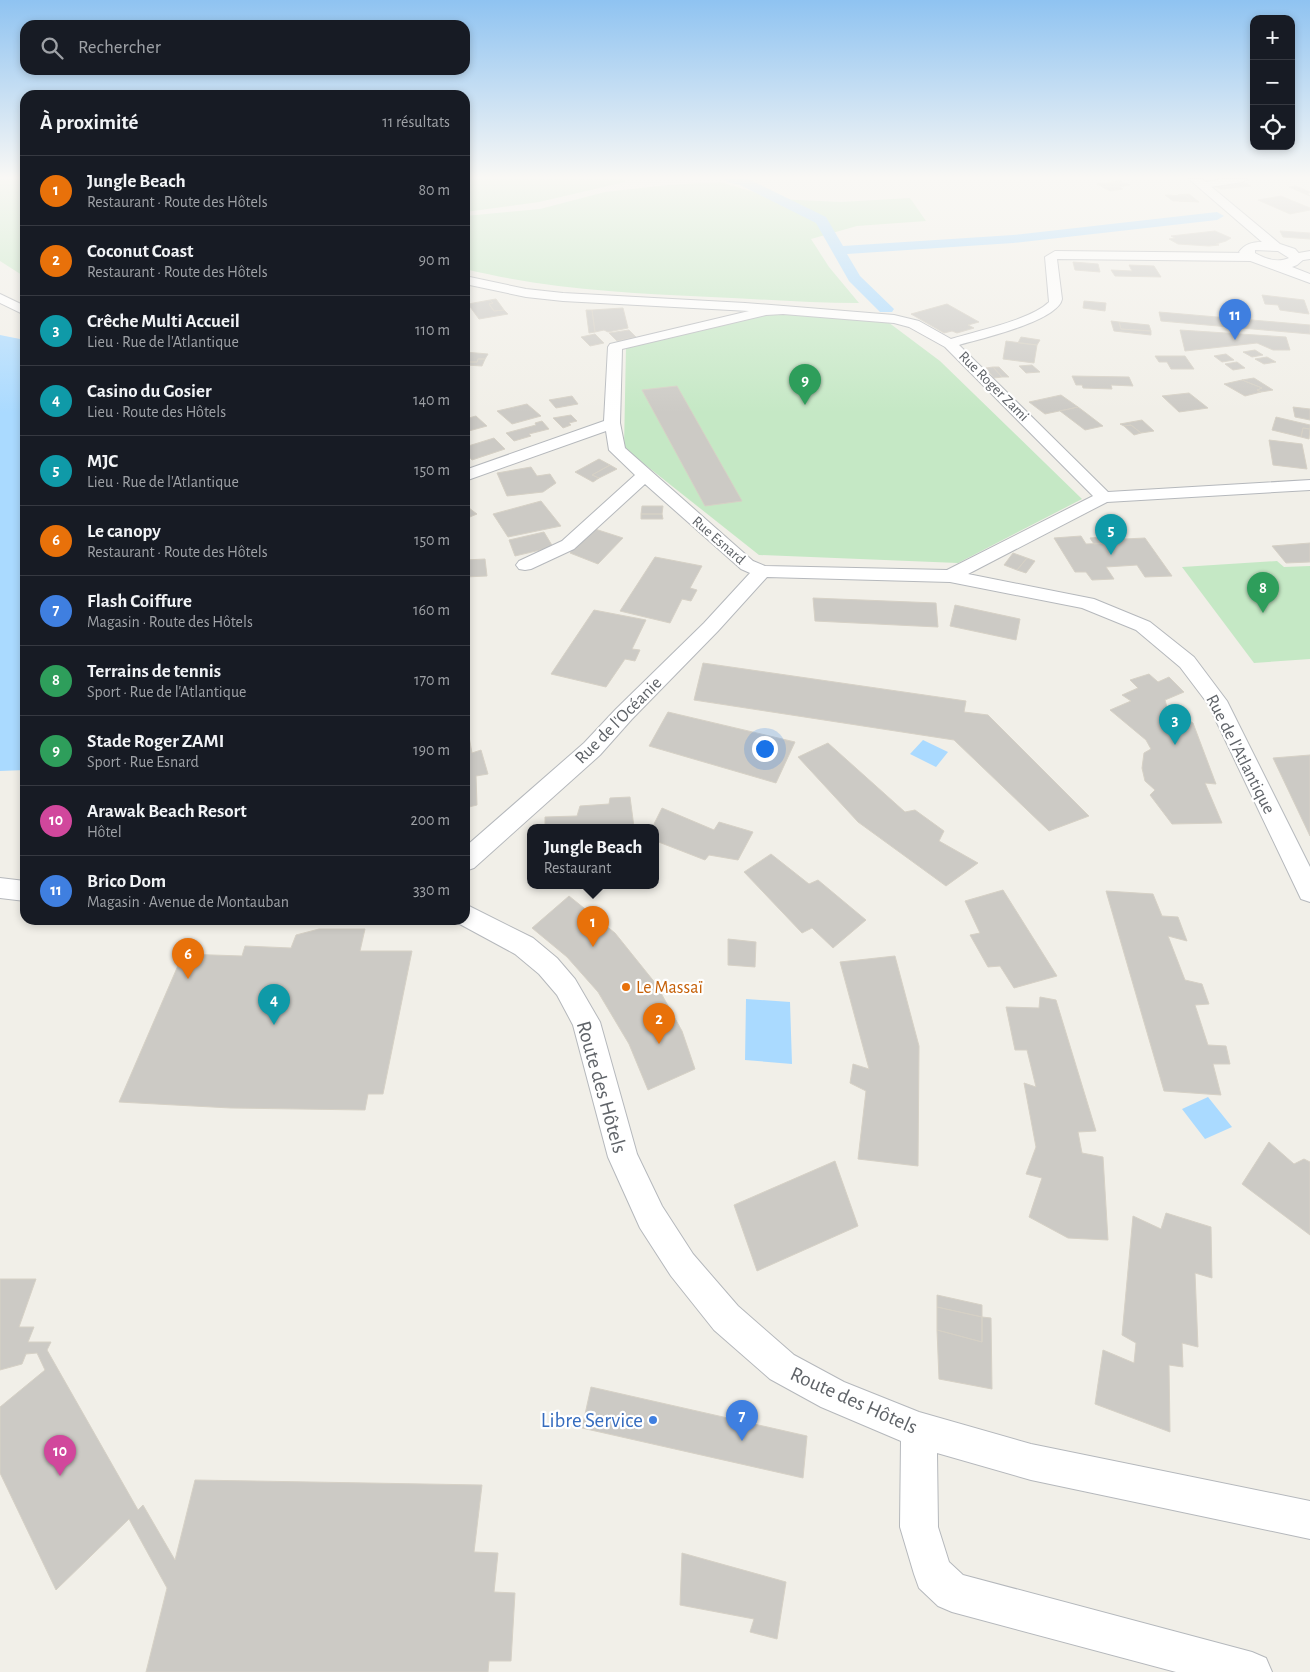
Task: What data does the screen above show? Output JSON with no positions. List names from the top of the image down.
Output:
{
  "streets": {
    "street": [
      "Rue Roger Zami",
      "Rue Esnard",
      "Rue de l'Océanie",
      "Rue de l'Atlantique",
      "Route des Hôtels"
    ]
  },
  "crossings": [
    ["Rue Roger Zami", "Rue Esnard"],
    ["Rue Esnard", "Rue de l'Océanie"],
    ["Rue Esnard", "Rue de l'Atlantique"]
  ],
  "places": ["Le Massaï", "Libre Service"],
  "page": {
    "map_buttons": ["+", "−"],
    "search": "Rechercher",
    "heading": ["À proximité", "11 résultats"],
    "list": [
      {
        "mark": "1",
        "name": "Jungle Beach",
        "note": "Restaurant · Route des Hôtels",
        "value": "80 m"
      },
      {
        "mark": "2",
        "name": "Coconut Coast",
        "note": "Restaurant · Route des Hôtels",
        "value": "90 m"
      },
      {
        "mark": "3",
        "name": "Crêche Multi Accueil",
        "note": "Lieu · Rue de l'Atlantique",
        "value": "110 m"
      },
      {
        "mark": "4",
        "name": "Casino du Gosier",
        "note": "Lieu · Route des Hôtels",
        "value": "140 m"
      },
      {
        "mark": "5",
        "name": "MJC",
        "note": "Lieu · Rue de l'Atlantique",
        "value": "150 m"
      },
      {
        "mark": "6",
        "name": "Le canopy",
        "note": "Restaurant · Route des Hôtels",
        "value": "150 m"
      },
      {
        "mark": "7",
        "name": "Flash Coiffure",
        "note": "Magasin · Route des Hôtels",
        "value": "160 m"
      },
      {
        "mark": "8",
        "name": "Terrains de tennis",
        "note": "Sport · Rue de l'Atlantique",
        "value": "170 m"
      },
      {
        "mark": "9",
        "name": "Stade Roger ZAMI",
        "note": "Sport · Rue Esnard",
        "value": "190 m"
      },
      {
        "mark": "10",
        "name": "Arawak Beach Resort",
        "note": "Hôtel",
        "value": "200 m"
      },
      {
        "mark": "11",
        "name": "Brico Dom",
        "note": "Magasin · Avenue de Montauban",
        "value": "330 m"
      }
    ],
    "pins": [
      "11",
      "9",
      "5",
      "8",
      "3",
      "1",
      "6",
      "4",
      "2",
      "7",
      "10"
    ],
    "popup": ["Jungle Beach", "Restaurant"]
  }
}
